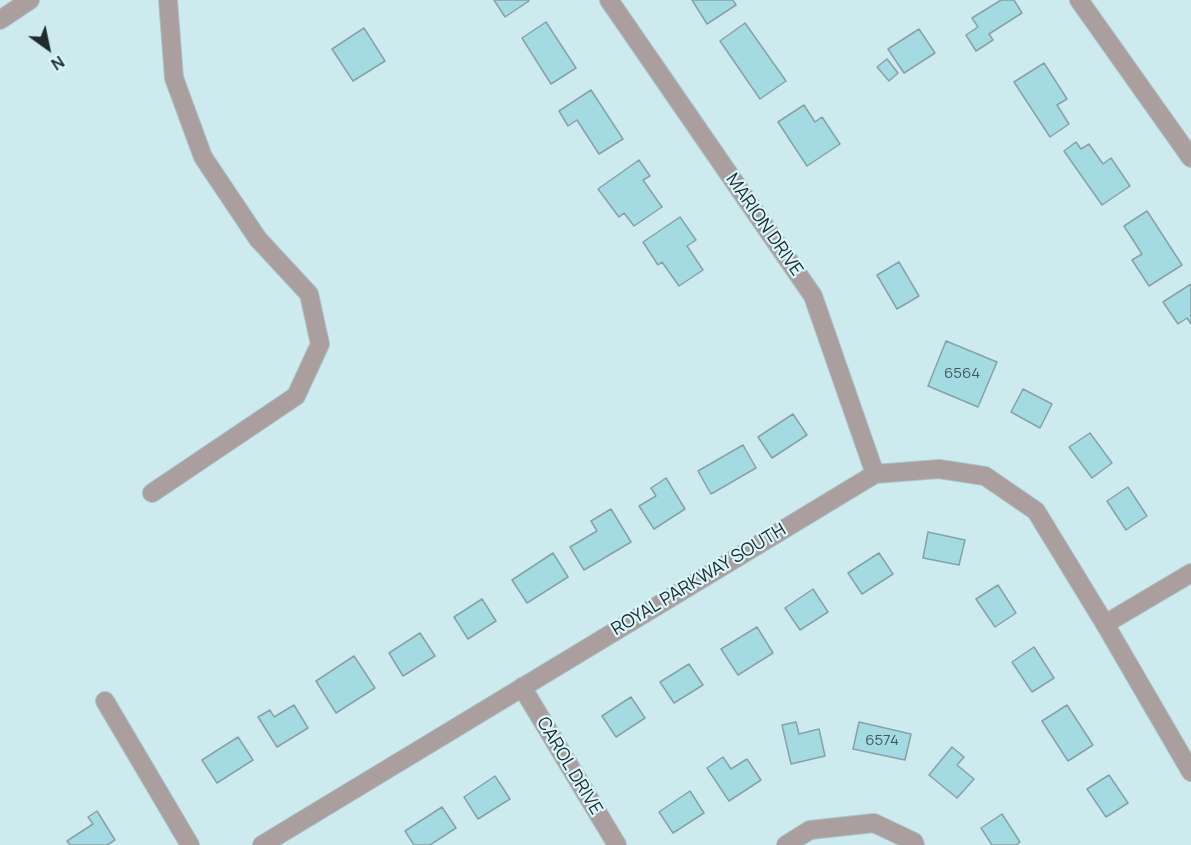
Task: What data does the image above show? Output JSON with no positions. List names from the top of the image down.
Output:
{
  "streets": {
    "street": ["MARION DRIVE", "ROYAL PARKWAY SOUTH", "CAROL DRIVE"]
  },
  "crossings": [
    ["MARION DRIVE", "ROYAL PARKWAY SOUTH"],
    ["ROYAL PARKWAY SOUTH", "CAROL DRIVE"]
  ],
  "house_numbers": ["6564", "6574"],
  "north": "bottom right"
}
